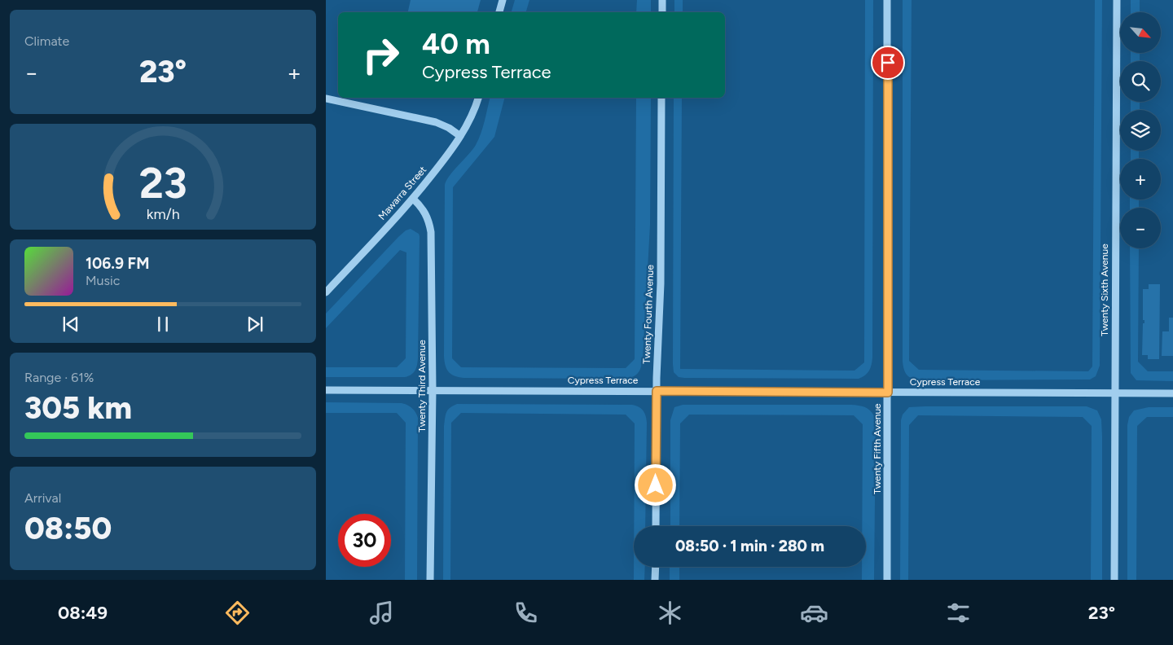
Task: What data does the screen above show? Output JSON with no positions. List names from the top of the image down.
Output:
{
  "streets": {
    "street": [
      "Mawarra Street",
      "Twenty Sixth Avenue",
      "Twenty Fourth Avenue",
      "Cypress Terrace",
      "Twenty Third Avenue",
      "Twenty Fifth Avenue"
    ]
  },
  "crossings": [
    ["Mawarra Street", "Twenty Third Avenue"],
    ["Twenty Sixth Avenue", "Cypress Terrace"],
    ["Twenty Fourth Avenue", "Cypress Terrace"],
    ["Cypress Terrace", "Twenty Third Avenue"],
    ["Cypress Terrace", "Twenty Fifth Avenue"]
  ],
  "north": "bottom right",
  "page": {
    "tile": [
      "Climate",
      ["Range · 61%", "305 km"],
      ["Arrival", "08:50"]
    ],
    "map_buttons": ["+", "−"],
    "turn": ["40 m", "Cypress Terrace"],
    "heat": ["−", "23°", "+"],
    "song": ["106.9 FM", "Music"],
    "limit": "30",
    "trip": "08:50 · 1 min · 280 m",
    "tabs": ["08:49", "23°"],
    "gauge": ["23", "km/h"]
  }
}
